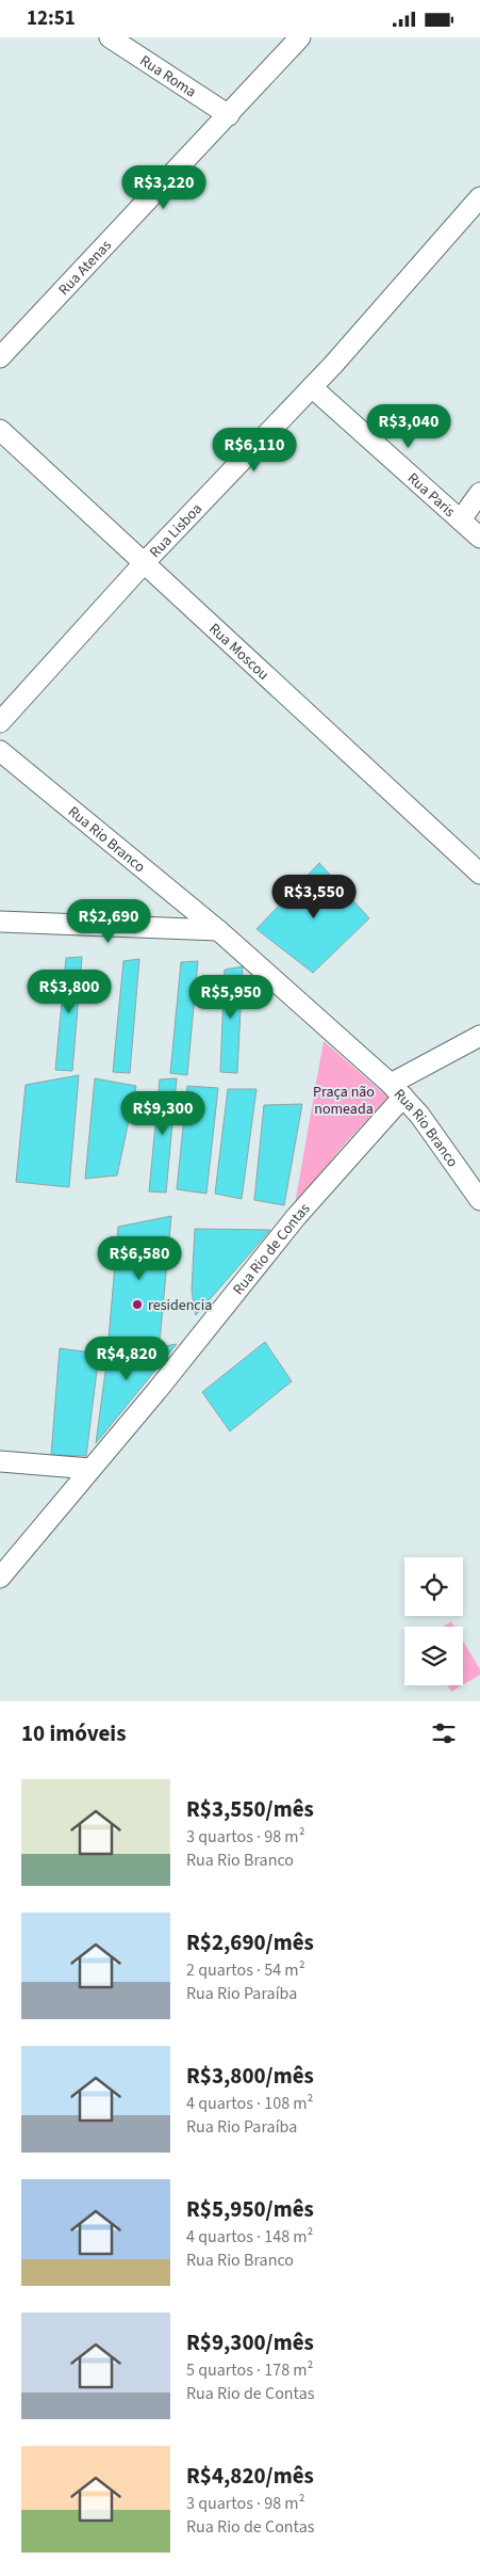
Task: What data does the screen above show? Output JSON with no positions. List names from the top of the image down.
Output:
{
  "streets": {
    "street": [
      "Rua Roma",
      "Rua Atenas",
      "Rua Paris",
      "Rua Lisboa",
      "Rua Moscou",
      "Rua Rio Branco",
      "Rua Rio de Contas"
    ]
  },
  "crossings": [
    ["Rua Roma", "Rua Atenas"],
    ["Rua Paris", "Rua Lisboa"],
    ["Rua Lisboa", "Rua Moscou"],
    ["Rua Rio Branco", "Rua Rio de Contas"]
  ],
  "parks": ["Praça não nomeada"],
  "places": ["residencia"],
  "page": {
    "status": "12:51",
    "price": [
      "R$3,220",
      "R$3,040",
      "R$6,110",
      "R$3,550",
      "R$2,690",
      "R$3,800",
      "R$5,950",
      "R$9,300",
      "R$6,580",
      "R$4,820"
    ],
    "heading": "10 imóveis",
    "list": [
      {
        "name": "R$3,550/mês",
        "note": "3 quartos · 98 m² · Rua Rio Branco"
      },
      {
        "name": "R$2,690/mês",
        "note": "2 quartos · 54 m² · Rua Rio Paraíba"
      },
      {
        "name": "R$3,800/mês",
        "note": "4 quartos · 108 m² · Rua Rio Paraíba"
      },
      {
        "name": "R$5,950/mês",
        "note": "4 quartos · 148 m² · Rua Rio Branco"
      },
      {
        "name": "R$9,300/mês",
        "note": "5 quartos · 178 m² · Rua Rio de Contas"
      },
      {
        "name": "R$4,820/mês",
        "note": "3 quartos · 98 m² · Rua Rio de Contas"
      }
    ]
  }
}
